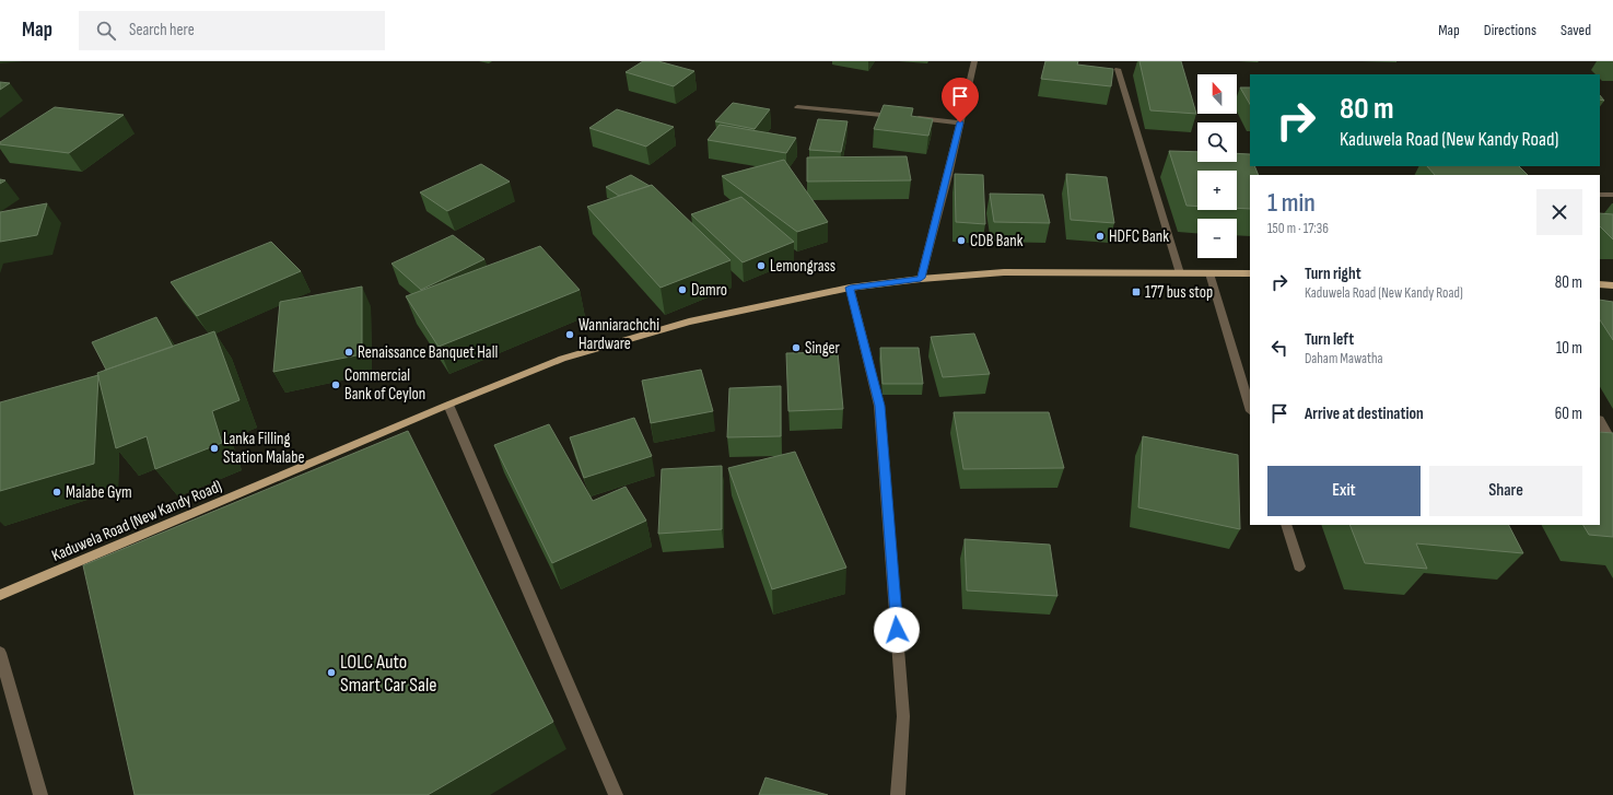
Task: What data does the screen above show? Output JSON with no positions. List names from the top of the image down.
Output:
{
  "streets": {
    "main road": ["Kaduwela Road (New Kandy Road)"]
  },
  "places": {
    "other": [
      "HDFC Bank",
      "CDB Bank",
      "Lemongrass",
      "Damro",
      "Wanniarachchi Hardware",
      "Singer",
      "Renaissance Banquet Hall",
      "Commercial Bank of Ceylon",
      "Lanka Filling Station Malabe",
      "Malabe Gym",
      "LOLC Auto Smart Car Sale"
    ],
    "transit": ["177 bus stop"]
  },
  "north": "top",
  "page": {
    "header": "Map",
    "search": "Search here",
    "nav": ["Map", "Directions", "Saved"],
    "map_buttons": ["+", "−"],
    "turn": ["80 m", "Kaduwela Road (New Kandy Road)"],
    "heading": ["1 min", "150 m · 17:36"],
    "list": [
      {
        "name": "Turn right",
        "note": "Kaduwela Road (New Kandy Road)",
        "value": "80 m"
      },
      {
        "name": "Turn left",
        "note": "Daham Mawatha",
        "value": "10 m"
      },
      {
        "name": "Arrive at destination",
        "value": "60 m"
      }
    ],
    "buttons": ["Exit", "Share"]
  }
}
